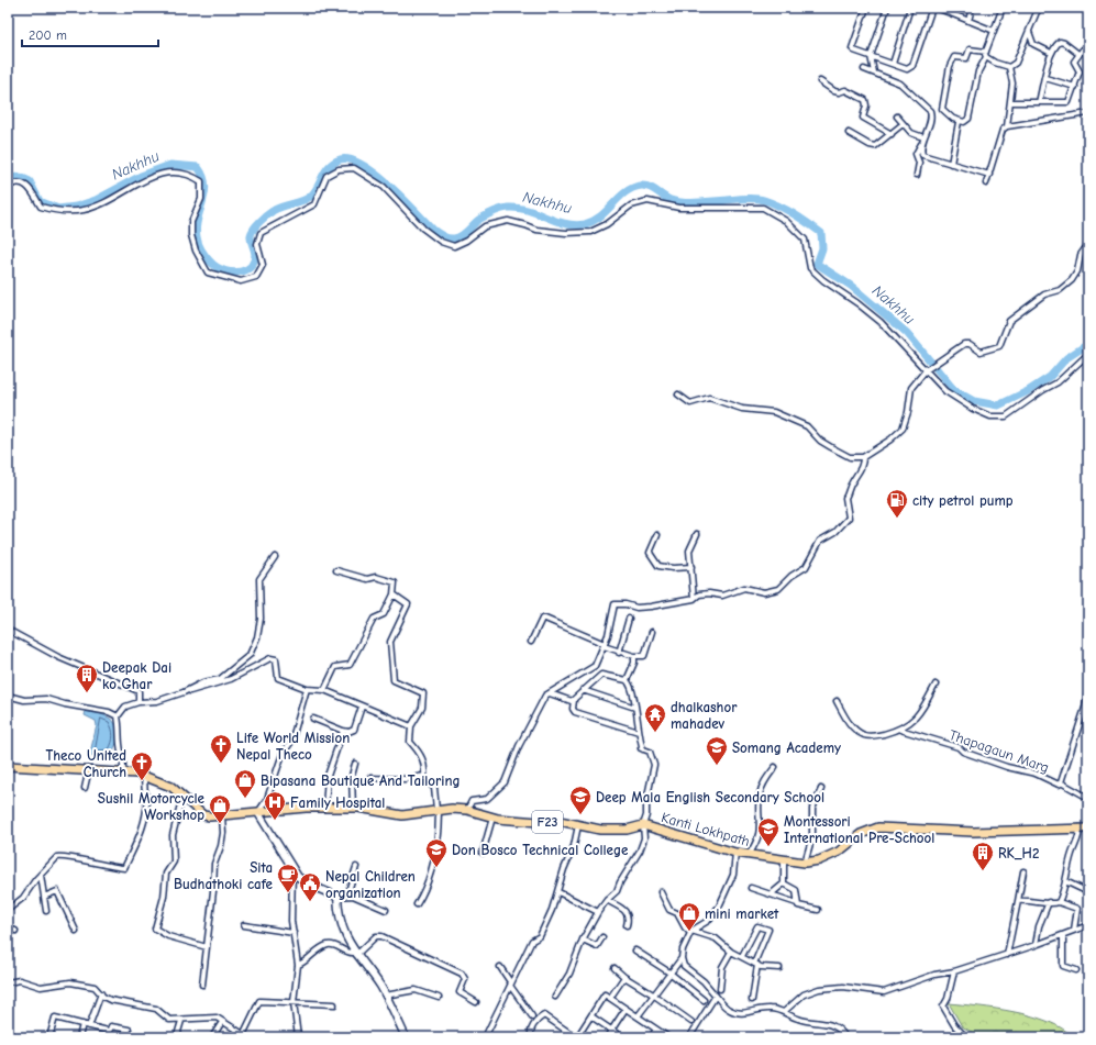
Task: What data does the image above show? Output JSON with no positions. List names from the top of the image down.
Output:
{
  "streets": {
    "main road": ["F23", "Kanti Lokhpath"],
    "street": ["Thapagaun Marg"]
  },
  "water": ["Nakhhu"],
  "places": {
    "fuel station": ["city petrol pump"],
    "building": ["Deepak Dai ko Ghar", "RK_H2"],
    "temple": ["dhalkashor mahadev"],
    "church": ["Life World Mission Nepal Theco", "Theco United Church"],
    "school or university": [
      "Somang Academy",
      "Deep Mala English Secondary School",
      "Montessori International Pre-School",
      "Don Bosco Technical College"
    ],
    "shop": ["Bipasana Boutique And Tailoring", "Sushil Motorcycle Workshop", "mini market"],
    "hospital": ["Family Hospital"],
    "cafe": ["Sita Budhathoki cafe"],
    "public building": ["Nepal Children organization"]
  },
  "scale_bar": "200 m"
}
